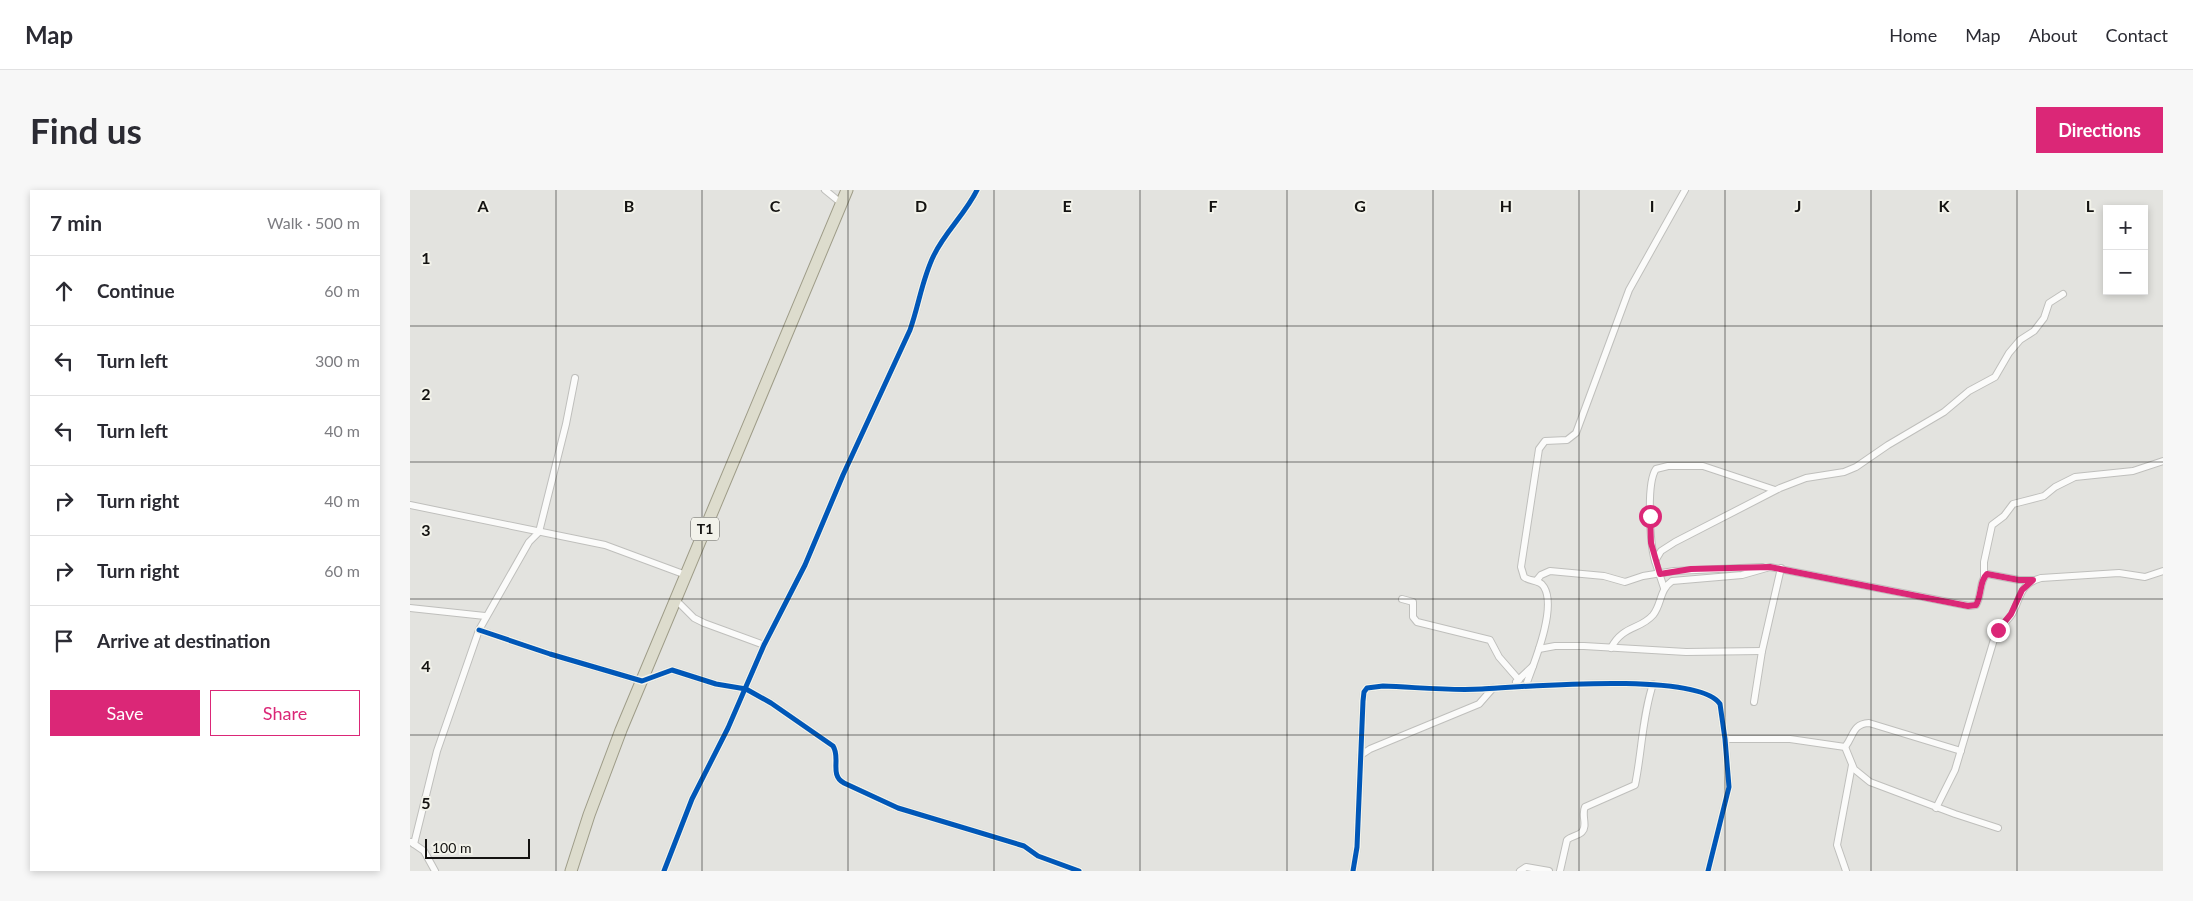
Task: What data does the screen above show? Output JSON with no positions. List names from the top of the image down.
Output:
{
  "streets": {
    "highway": ["T1"]
  },
  "scale_bar": "100 m",
  "page": {
    "header": "Map",
    "nav": [
      "Home",
      "Map",
      "About",
      "Contact"
    ],
    "buttons": [
      "Directions",
      ["Save", "Share"]
    ],
    "title": "Find us",
    "heading": ["7 min", "Walk · 500 m"],
    "map_buttons": ["+", "−"],
    "list": [
      ["Continue", "60 m"],
      ["Turn left", "300 m"],
      ["Turn left", "40 m"],
      ["Turn right", "40 m"],
      ["Turn right", "60 m"],
      "Arrive at destination"
    ],
    "scale": "100 m"
  },
  "grid": {
    "columns": [
      "A",
      "B",
      "C",
      "D",
      "E",
      "F",
      "G",
      "H",
      "I",
      "J",
      "K",
      "L"
    ],
    "rows": [
      "1",
      "2",
      "3",
      "4",
      "5"
    ]
  }
}
